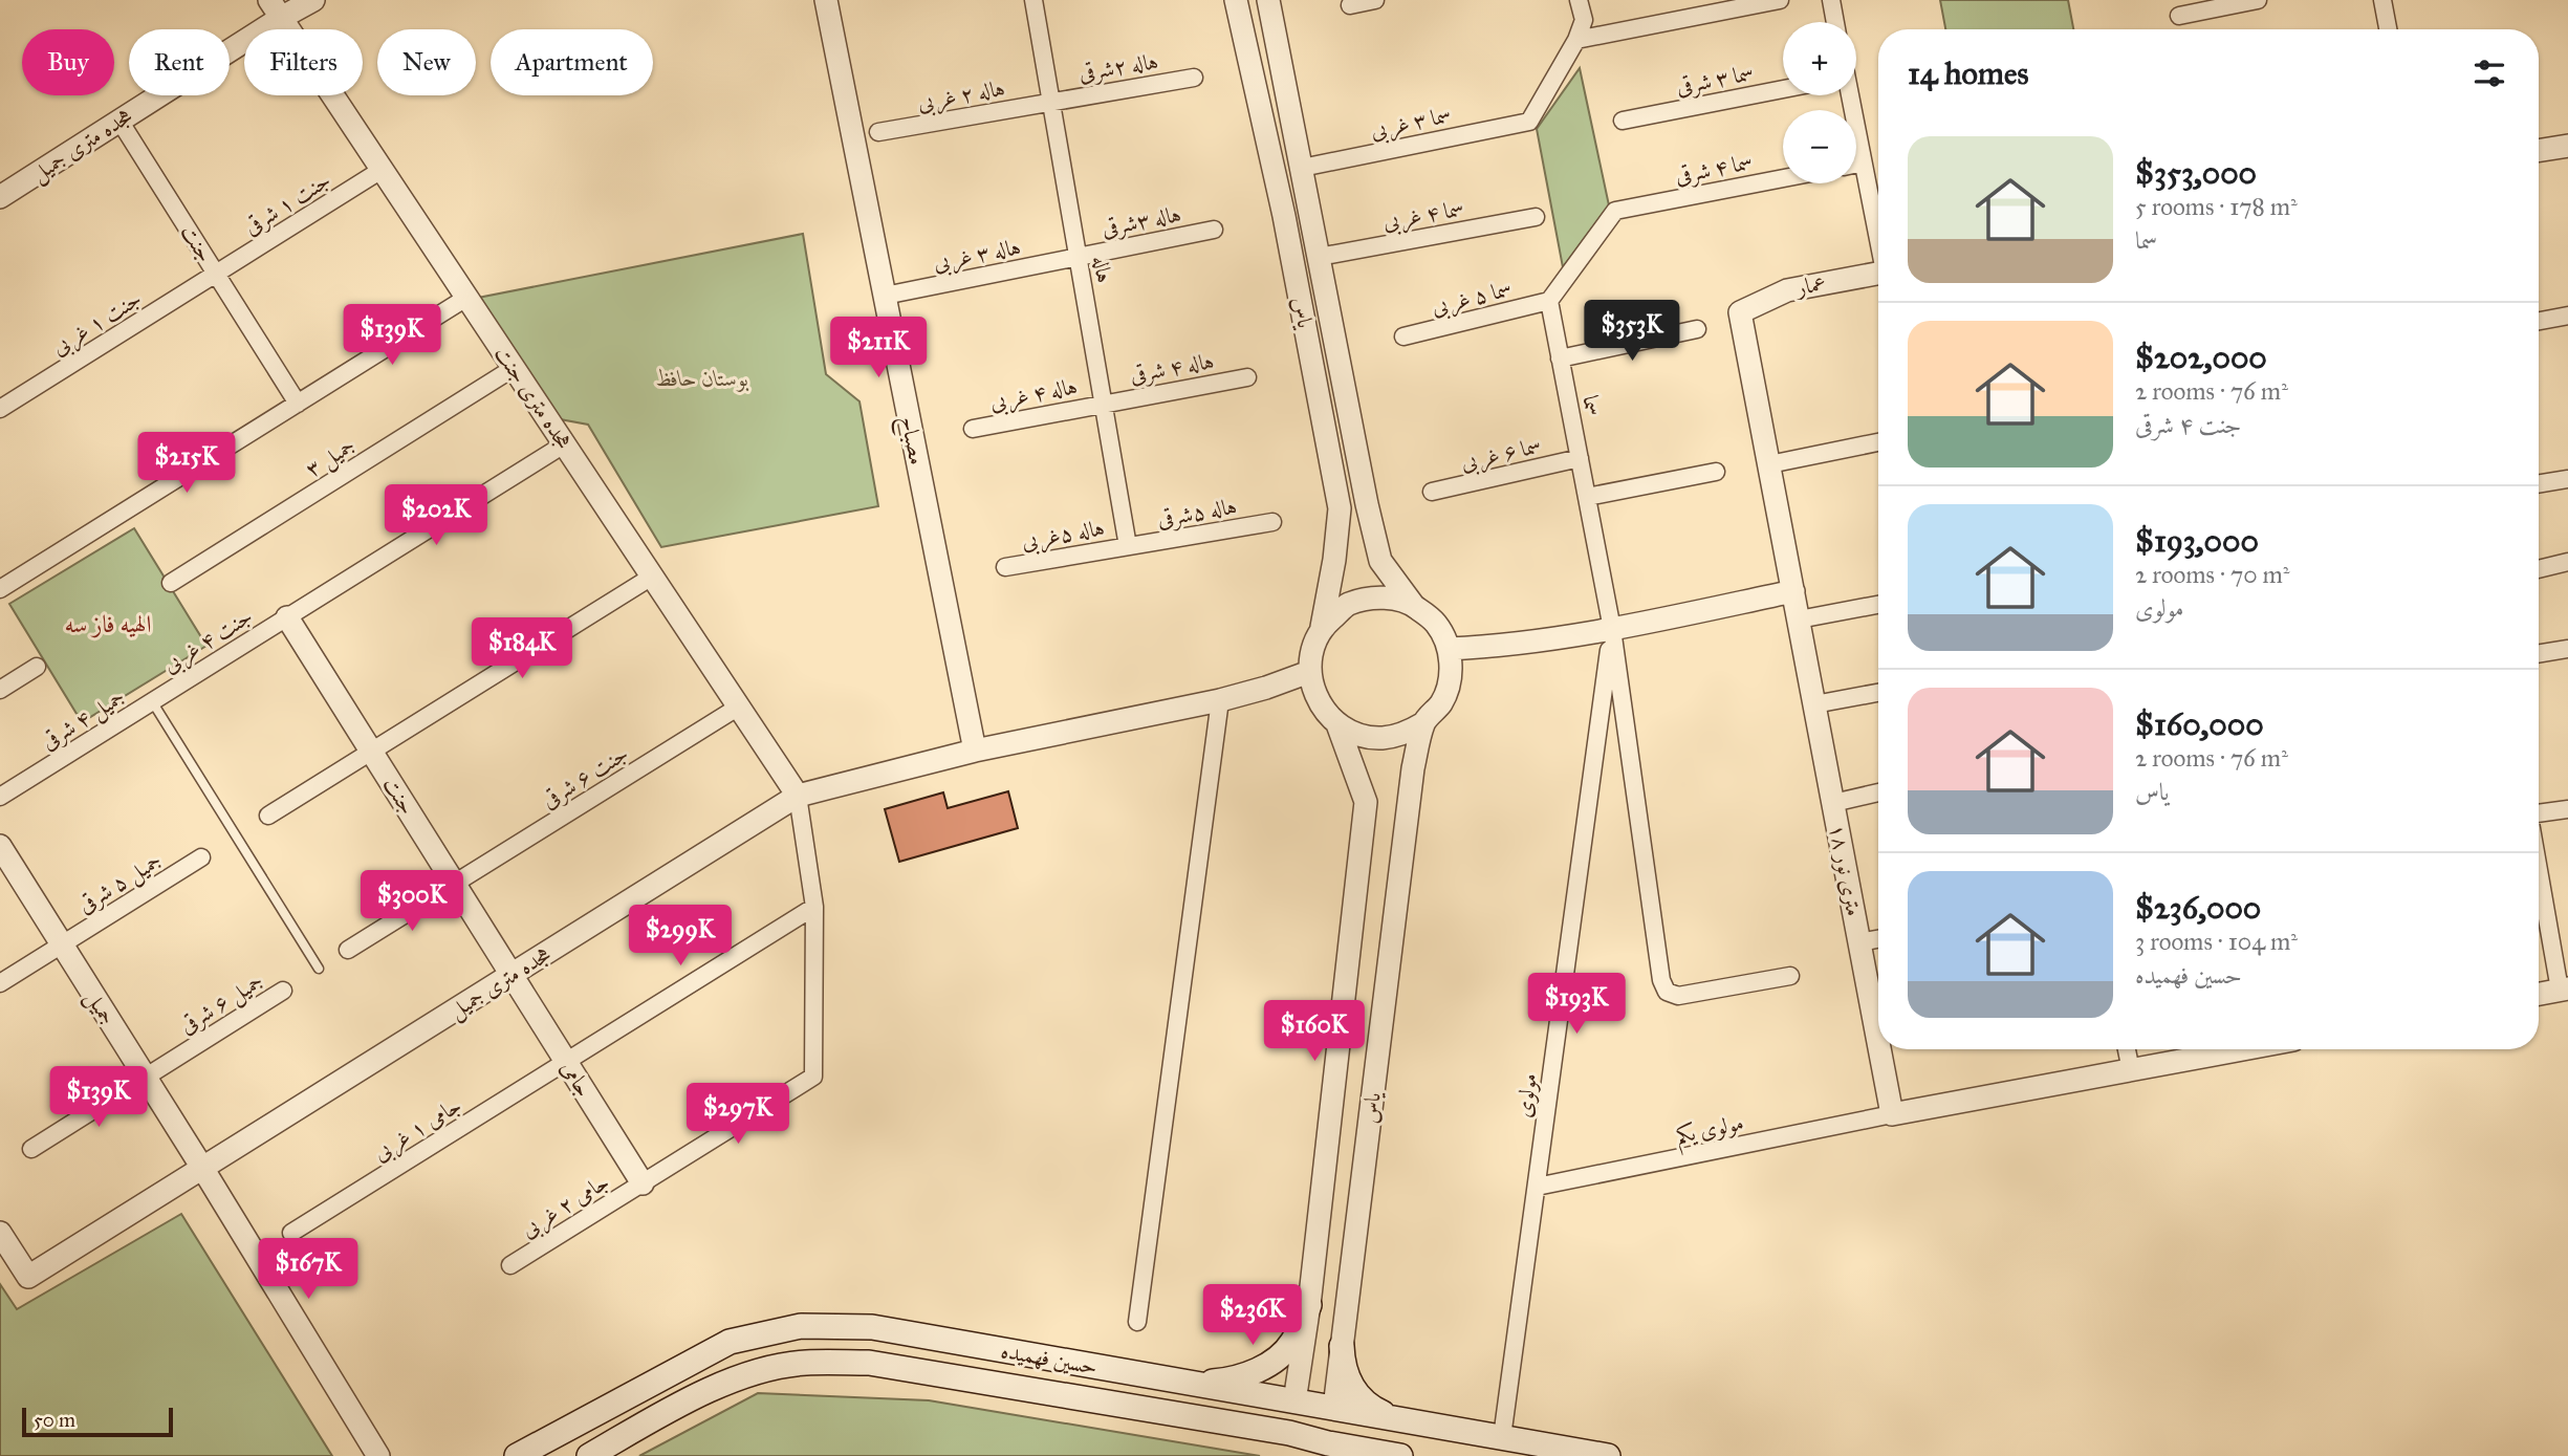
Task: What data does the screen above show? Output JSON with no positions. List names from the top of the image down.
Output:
{
  "streets": {
    "main road": ["حسین فهمیده"],
    "street": [
      "هاله ۲شرقی",
      "سما ۳ شرقی",
      "هاله ۲ غربی",
      "سما ۳ غربی",
      "هجده متری جمیل",
      "سما ۴ شرقی",
      "جنت ۱ شرقی",
      "سما ۴ غربی",
      "هاله ۳شرقی",
      "جنت",
      "هاله ۳ غربی",
      "هاله",
      "عمار",
      "سما ۵ غربی",
      "یاس",
      "جنت ۱ غربی",
      "هاله ۴ شرقی",
      "هاله ۴ غربی",
      "هجده متری جنت",
      "سما",
      "مصباح",
      "سما ۶ غربی",
      "جمیل ۳",
      "هاله ۵شرقی",
      "هاله ۵غربی",
      "جنت ۴ غربی",
      "جمیل ۴ شرقی",
      "جنت ۶ شرقی",
      "۱۸ متری نور",
      "جمیل ۵ شرقی",
      "جمیل ۶ شرقی",
      "جمیل",
      "جامی",
      "مولوی",
      "جامی ۱ غربی",
      "مولوی یکم",
      "جامی ۲ غربی"
    ]
  },
  "crossings": [
    ["هاله ۲شرقی", "هاله ۲ غربی"],
    ["هاله ۲شرقی", "هاله"],
    ["هاله ۲ غربی", "هاله"],
    ["سما ۳ غربی", "یاس"],
    ["هجده متری جمیل", "جنت"],
    ["هجده متری جمیل", "هجده متری جنت"],
    ["هجده متری جمیل", "جمیل"],
    ["هجده متری جمیل", "جامی"],
    ["سما ۴ شرقی", "سما ۵ غربی"],
    ["سما ۴ شرقی", "سما"],
    ["جنت ۱ شرقی", "جنت"],
    ["جنت ۱ شرقی", "جنت ۱ غربی"],
    ["جنت ۱ شرقی", "هجده متری جنت"],
    ["سما ۴ غربی", "یاس"],
    ["هاله ۳شرقی", "هاله ۳ غربی"],
    ["هاله ۳شرقی", "هاله"],
    ["جنت", "جنت ۱ غربی"],
    ["جنت", "جنت ۴ غربی"],
    ["جنت", "جنت ۶ شرقی"],
    ["جنت", "جامی"],
    ["هاله ۳ غربی", "هاله"],
    ["هاله ۳ غربی", "مصباح"],
    ["هاله", "هاله ۴ شرقی"],
    ["هاله", "هاله ۴ غربی"],
    ["هاله", "هاله ۵شرقی"],
    ["هاله", "هاله ۵غربی"],
    ["عمار", "۱۸ متری نور"],
    ["سما ۵ غربی", "سما"],
    ["یاس", "حسین فهمیده"],
    ["هاله ۴ شرقی", "هاله ۴ غربی"],
    ["هجده متری جنت", "جمیل ۳"],
    ["هجده متری جنت", "جنت ۴ غربی"],
    ["هجده متری جنت", "جنت ۶ شرقی"],
    ["سما", "سما ۶ غربی"],
    ["سما", "مولوی"],
    ["هاله ۵شرقی", "هاله ۵غربی"],
    ["جنت ۴ غربی", "جمیل ۴ شرقی"],
    ["۱۸ متری نور", "مولوی یکم"],
    ["جمیل ۵ شرقی", "جمیل"],
    ["جمیل ۶ شرقی", "جمیل"],
    ["جامی", "جامی ۱ غربی"],
    ["جامی", "جامی ۲ غربی"],
    ["مولوی", "مولوی یکم"],
    ["مولوی", "حسین فهمیده"],
    ["جامی ۱ غربی", "جامی ۲ غربی"]
  ],
  "districts": ["الهیه فاز سه"],
  "parks": ["بوستان حافظ"],
  "scale_bar": "50 m",
  "page": {
    "map_buttons": ["+", "−"],
    "chip": [
      "Buy",
      "Rent",
      "Filters",
      "New",
      "Apartment"
    ],
    "heading": "14 homes",
    "list": [
      {
        "name": "$353,000",
        "note": "5 rooms · 178 m² · سما"
      },
      {
        "name": "$202,000",
        "note": "2 rooms · 76 m² · جنت ۴ شرقی"
      },
      {
        "name": "$193,000",
        "note": "2 rooms · 70 m² · مولوی"
      },
      {
        "name": "$160,000",
        "note": "2 rooms · 76 m² · یاس"
      },
      {
        "name": "$236,000",
        "note": "3 rooms · 104 m² · حسین فهمیده"
      }
    ],
    "price": [
      "$353K",
      "$139K",
      "$211K",
      "$215K",
      "$202K",
      "$184K",
      "$300K",
      "$299K",
      "$193K",
      "$160K",
      "$139K",
      "$297K",
      "$167K",
      "$236K"
    ],
    "scale": "50 m"
  }
}
